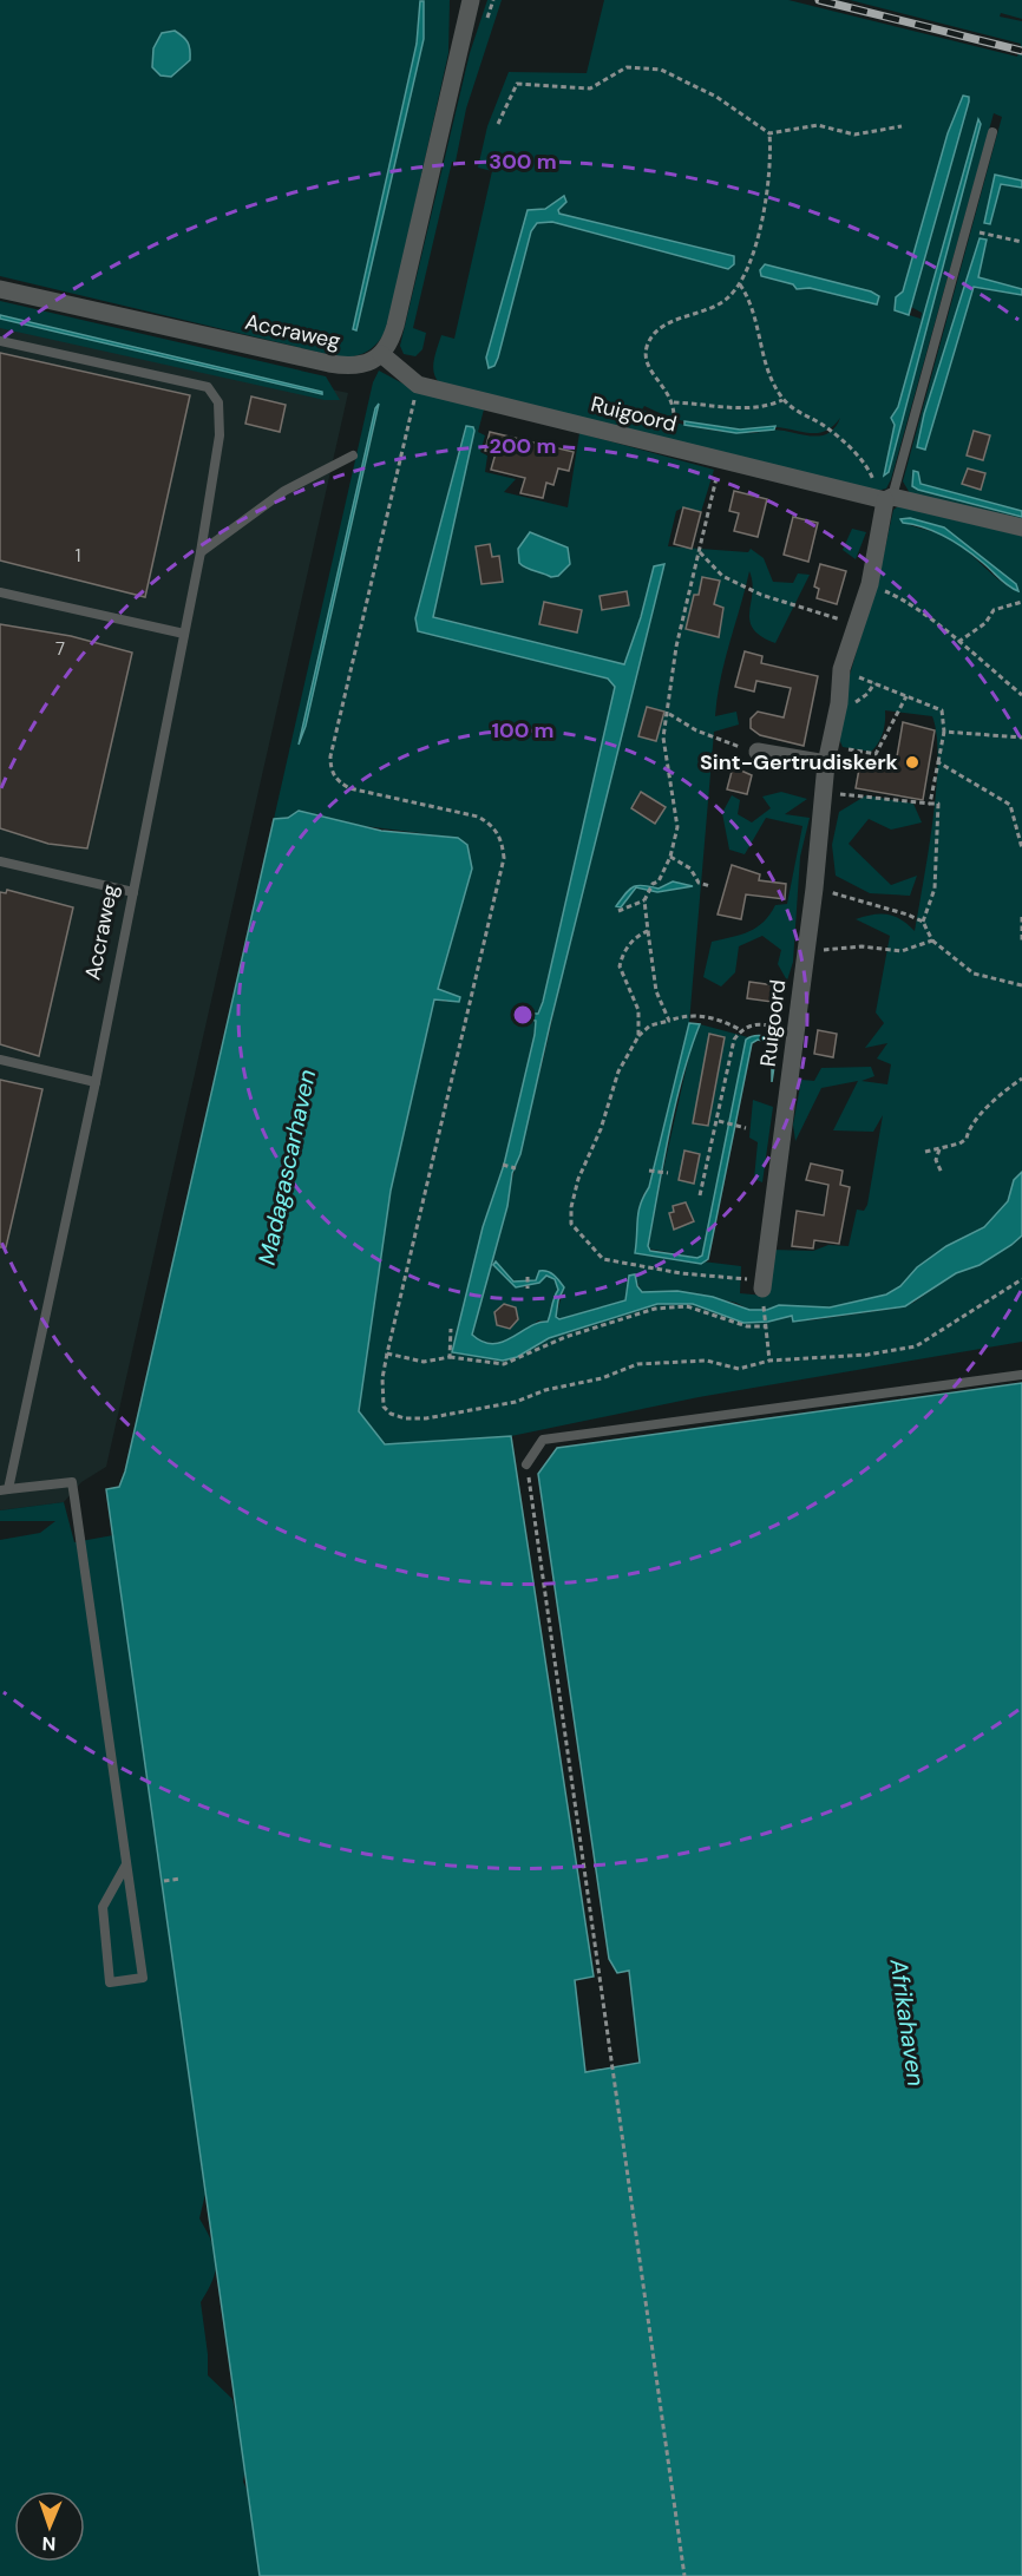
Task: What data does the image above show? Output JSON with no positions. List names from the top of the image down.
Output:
{
  "streets": {
    "street": ["Accraweg", "Ruigoord"]
  },
  "crossings": [
    ["Accraweg", "Ruigoord"]
  ],
  "water": ["Madagascarhaven", "Afrikahaven"],
  "places": ["Sint-Gertrudiskerk"],
  "house_numbers": ["1", "7"],
  "north": "bottom",
  "rings": ["300 m", "200 m", "100 m"]
}
